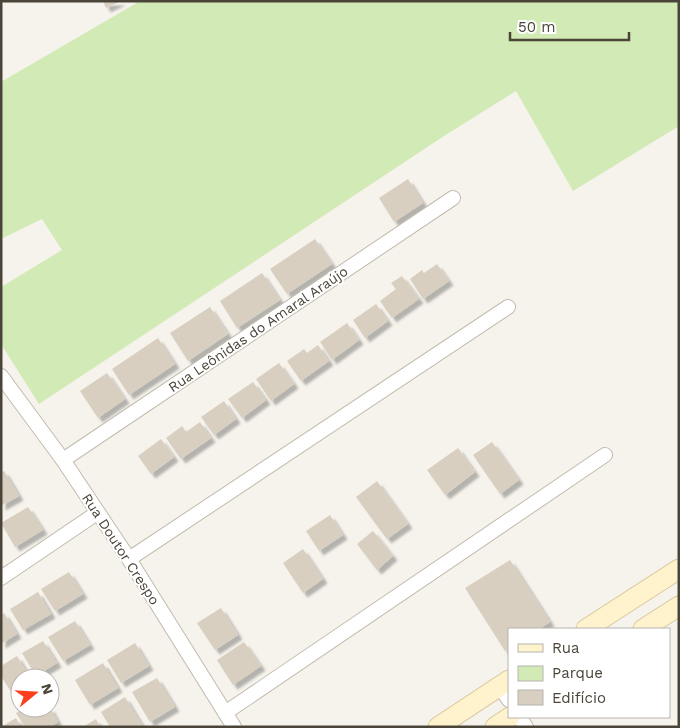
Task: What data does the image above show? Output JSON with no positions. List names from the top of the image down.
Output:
{
  "streets": {
    "street": ["Rua Leônidas do Amaral Araújo", "Rua Doutor Crespo"]
  },
  "crossings": [
    ["Rua Leônidas do Amaral Araújo", "Rua Doutor Crespo"]
  ],
  "legend": ["Rua", "Parque", "Edifício"],
  "scale_bar": "50 m",
  "north": "right"
}
